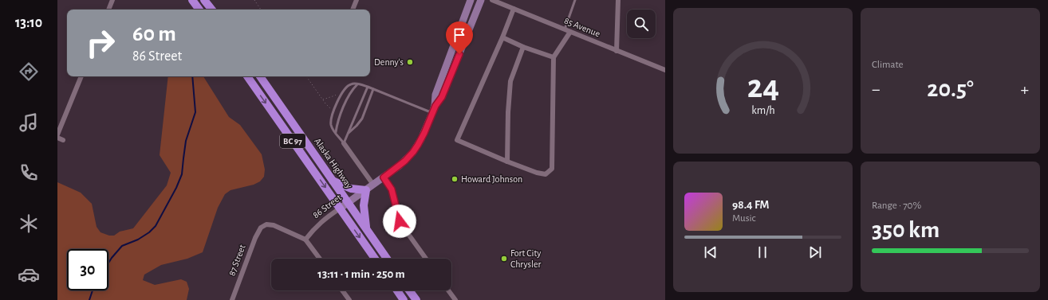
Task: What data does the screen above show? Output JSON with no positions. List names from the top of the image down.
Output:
{
  "streets": {
    "highway": ["BC 97", "Alaska Highway"],
    "main road": ["86 Street"],
    "street": ["85 Avenue", "87 Street"]
  },
  "crossings": [
    ["BC 97", "86 Street"],
    ["Alaska Highway", "86 Street"],
    ["86 Street", "87 Street"]
  ],
  "places": ["Denny's", "Howard Johnson", "Fort City Chrysler"],
  "page": {
    "tabs": "13:10",
    "tile": [
      "Climate",
      ["Range · 70%", "350 km"]
    ],
    "turn": ["60 m", "86 Street"],
    "heat": ["−", "20.5°", "+"],
    "song": ["98.4 FM", "Music"],
    "limit": "30",
    "trip": "13:11 · 1 min · 250 m",
    "gauge": ["24", "km/h"]
  }
}
